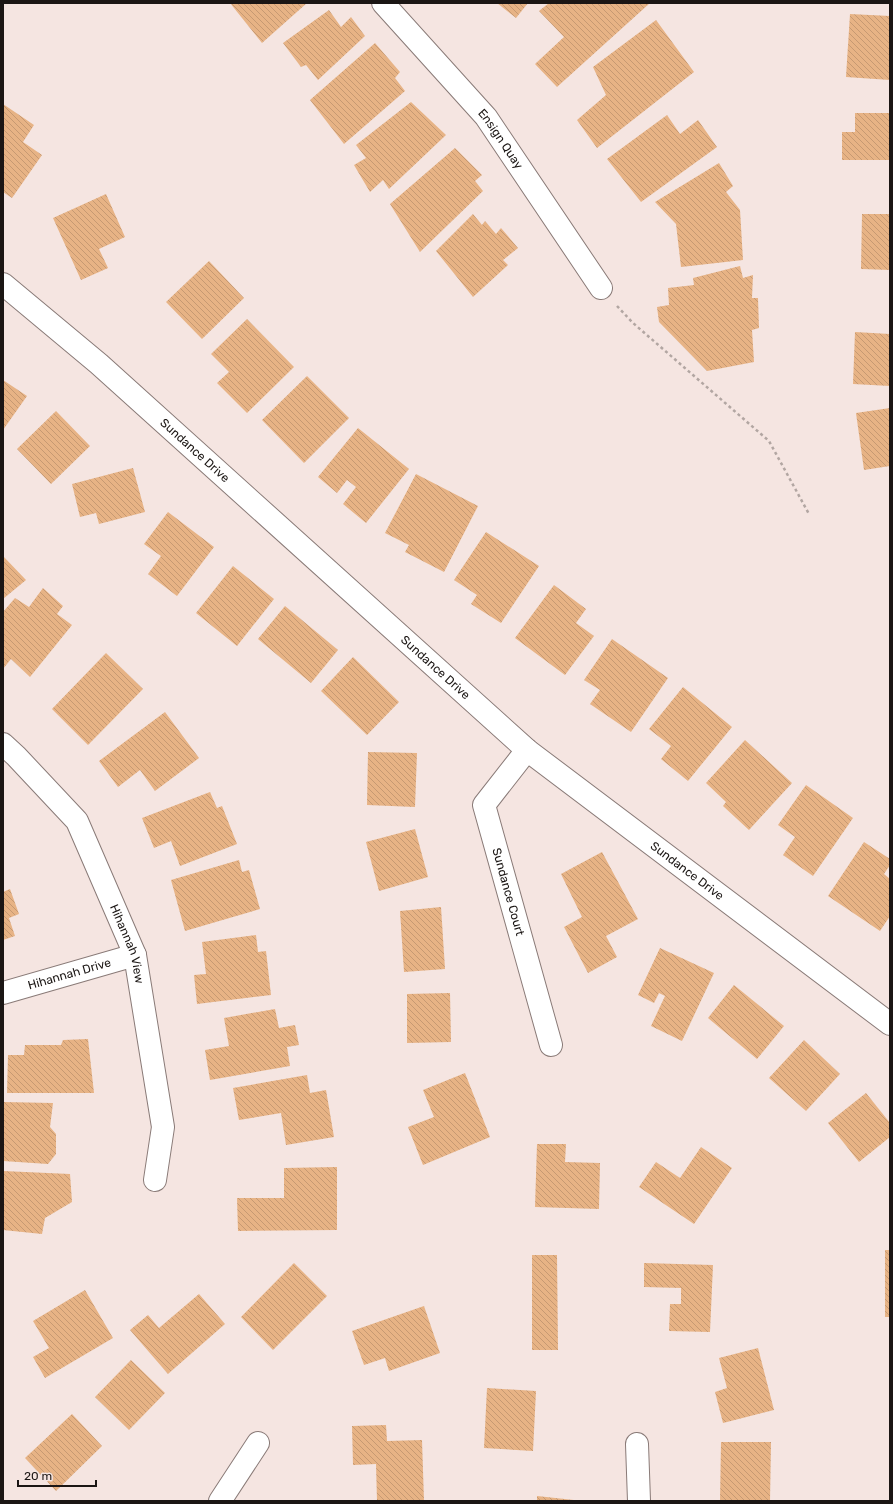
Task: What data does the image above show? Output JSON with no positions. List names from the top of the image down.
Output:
{
  "streets": {
    "street": [
      "Ensign Quay",
      "Sundance Drive",
      "Sundance Court",
      "Hihannah View",
      "Hihannah Drive"
    ]
  },
  "crossings": [
    ["Sundance Drive", "Sundance Court"],
    ["Hihannah View", "Hihannah Drive"]
  ],
  "scale_bar": "20 m"
}
